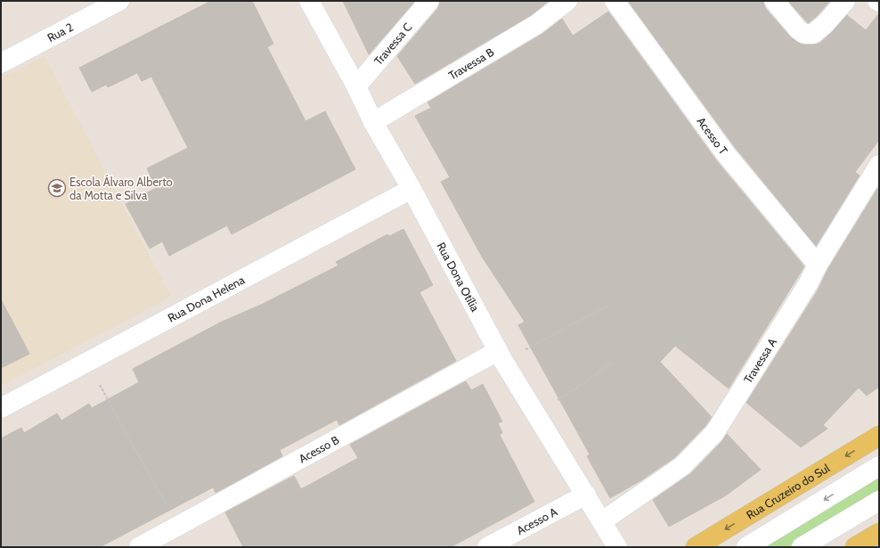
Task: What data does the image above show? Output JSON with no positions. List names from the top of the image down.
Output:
{
  "streets": {
    "main road": ["Rua Cruzeiro do Sul"],
    "street": [
      "Rua 2",
      "Travessa C",
      "Travessa B",
      "Acesso T",
      "Rua Dona Otília",
      "Rua Dona Helena",
      "Travessa A",
      "Acesso B",
      "Acesso A"
    ]
  },
  "crossings": [
    ["Travessa C", "Rua Dona Otília"],
    ["Travessa B", "Rua Dona Otília"],
    ["Acesso T", "Travessa A"],
    ["Rua Dona Otília", "Rua Dona Helena"],
    ["Rua Dona Otília", "Travessa A"],
    ["Rua Dona Otília", "Acesso B"],
    ["Rua Dona Otília", "Acesso A"]
  ],
  "one_way": ["Rua Cruzeiro do Sul"],
  "places": {
    "school or university": ["Escola Álvaro Alberto da Motta e Silva"]
  }
}
